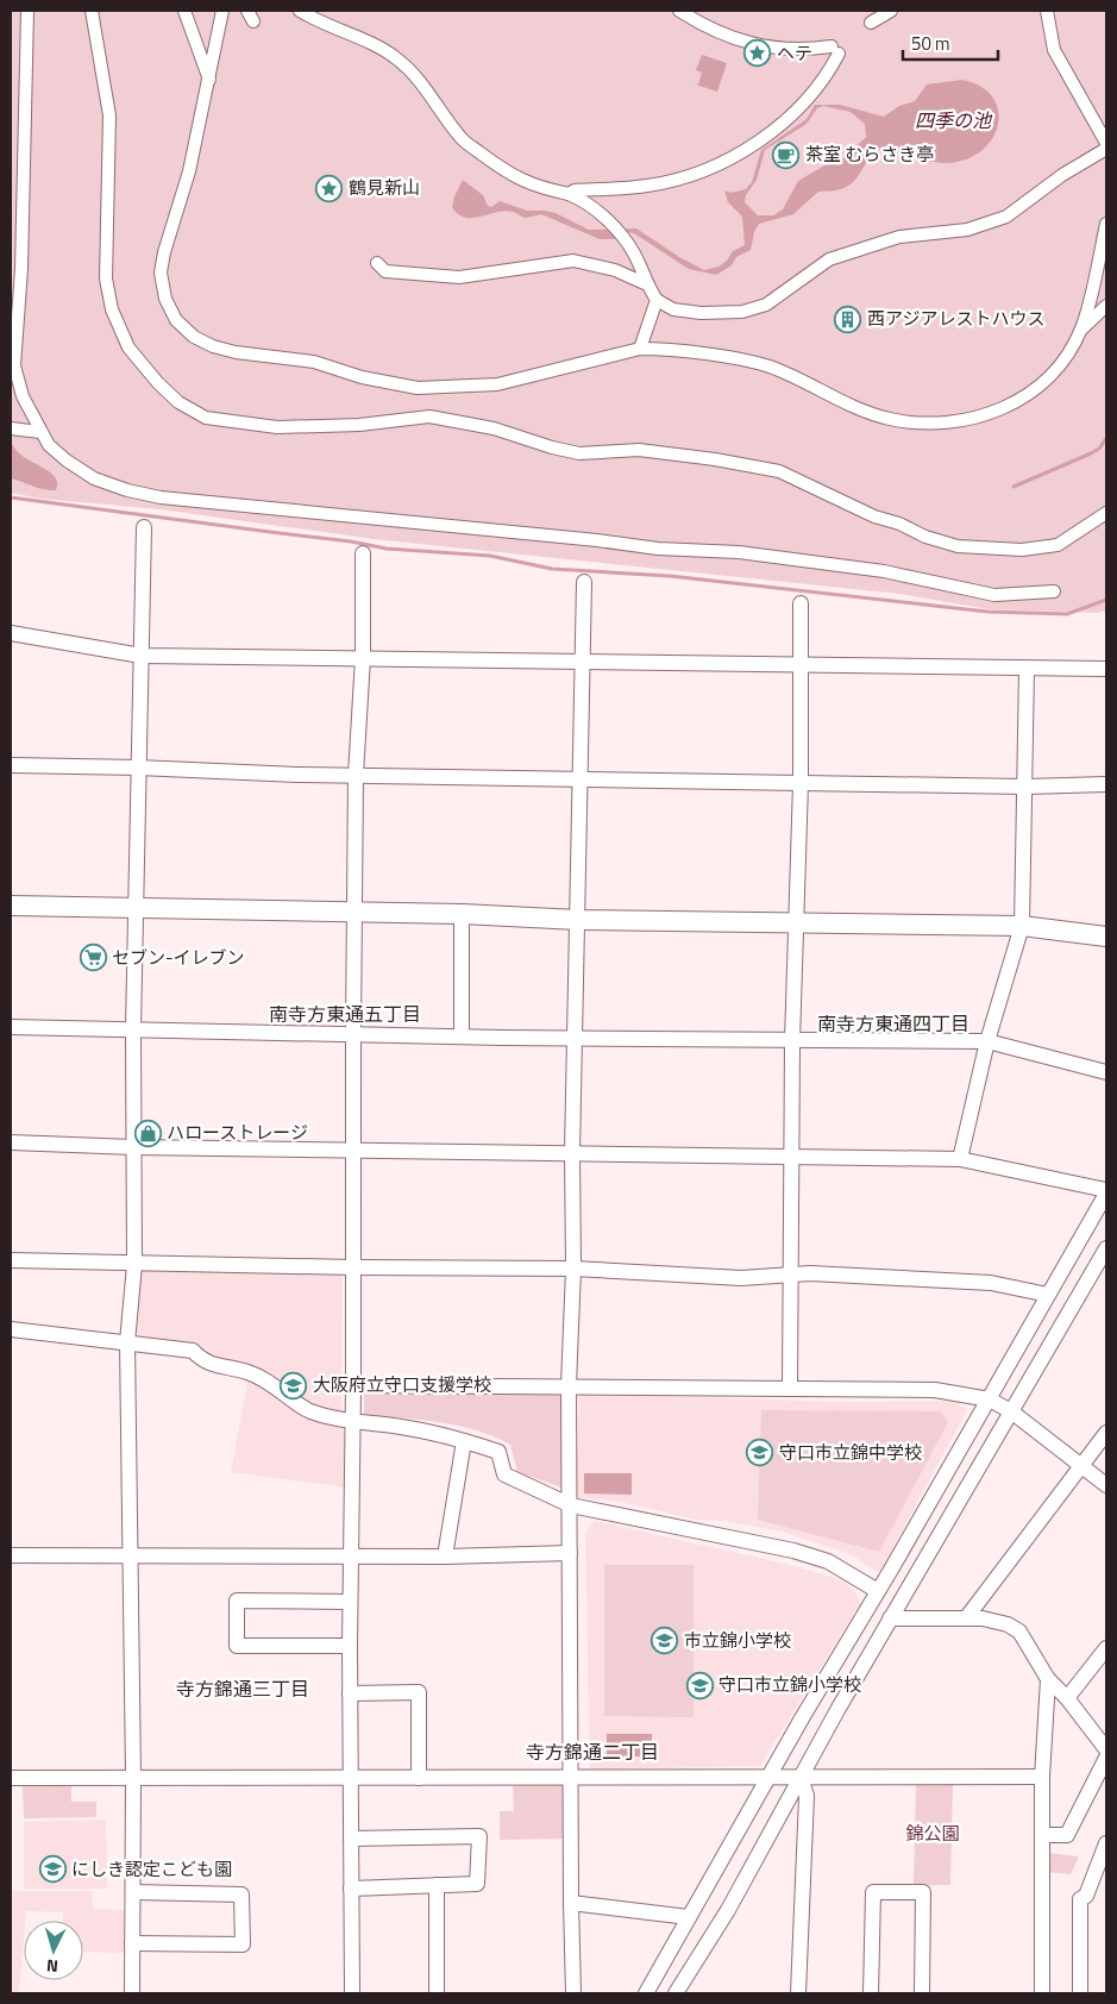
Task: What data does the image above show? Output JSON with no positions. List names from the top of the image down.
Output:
{
  "districts": [
    "南寺方東通五丁目",
    "南寺方東通四丁目",
    "寺方錦通三丁目",
    "寺方錦通二丁目"
  ],
  "water": ["四季の池"],
  "parks": ["錦公園"],
  "places": {
    "place": ["ヘテ", "鶴見新山"],
    "cafe": ["茶室 むらさき亭"],
    "building": ["西アジアレストハウス"],
    "supermarket": ["セブン-イレブン"],
    "shop": ["ハローストレージ"],
    "school or university": [
      "大阪府立守口支援学校",
      "守口市立錦中学校",
      "市立錦小学校",
      "守口市立錦小学校",
      "にしき認定こども園"
    ]
  },
  "scale_bar": "50 m",
  "north": "bottom"
}
